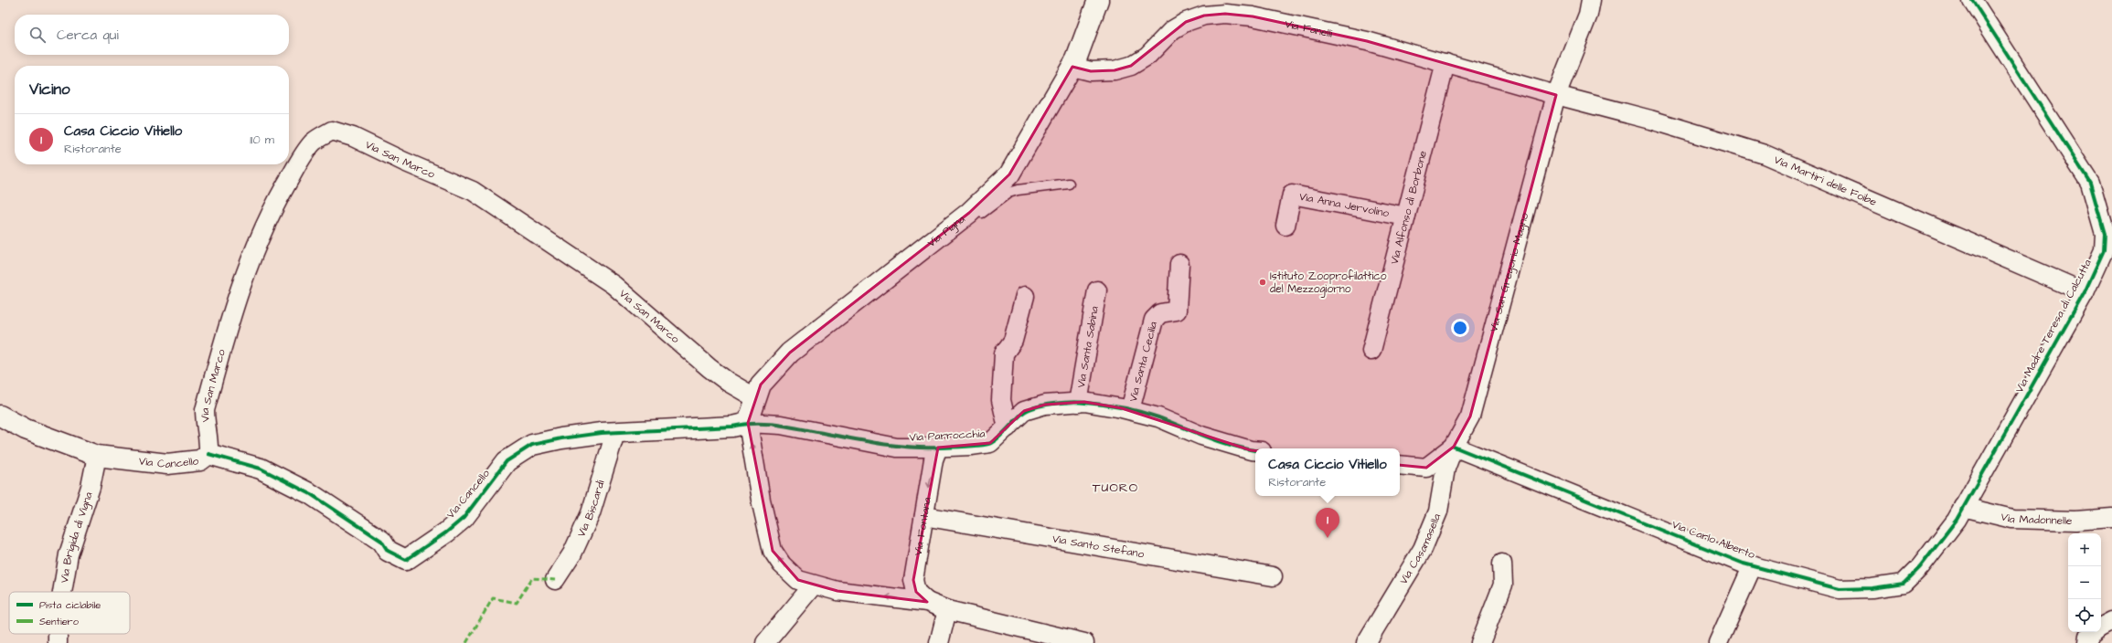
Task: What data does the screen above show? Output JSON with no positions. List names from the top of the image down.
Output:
{
  "streets": {
    "street": [
      "Via Fanelli",
      "Via San Marco",
      "Via Martiri delle Foibe",
      "Via Anna Jervolino",
      "Via Alfonso di Borbone",
      "Via Pigna",
      "Via San Gregorio Magno",
      "Via Madre Teresa di Calcutta",
      "Via Santa Sabina",
      "Via Santa Cecilia",
      "Via Parrocchia",
      "Via Cancello",
      "Via Biscardi",
      "Via Madonnelle",
      "Via Fontana",
      "Via Brigida di Vigna",
      "Via Carlo Alberto",
      "Via Santo Stefano",
      "Via Casamasella"
    ]
  },
  "crossings": [
    ["Via Fanelli", "Via Martiri delle Foibe"],
    ["Via Fanelli", "Via Alfonso di Borbone"],
    ["Via Fanelli", "Via Pigna"],
    ["Via Fanelli", "Via San Gregorio Magno"],
    ["Via San Marco", "Via Pigna"],
    ["Via San Marco", "Via Cancello"],
    ["Via Martiri delle Foibe", "Via San Gregorio Magno"],
    ["Via Martiri delle Foibe", "Via Madre Teresa di Calcutta"],
    ["Via Anna Jervolino", "Via Alfonso di Borbone"],
    ["Via Pigna", "Via Parrocchia"],
    ["Via Pigna", "Via Cancello"],
    ["Via San Gregorio Magno", "Via Carlo Alberto"],
    ["Via San Gregorio Magno", "Via Casamasella"],
    ["Via Madre Teresa di Calcutta", "Via Madonnelle"],
    ["Via Madre Teresa di Calcutta", "Via Carlo Alberto"],
    ["Via Santa Sabina", "Via Parrocchia"],
    ["Via Santa Cecilia", "Via Parrocchia"],
    ["Via Parrocchia", "Via Cancello"],
    ["Via Parrocchia", "Via Fontana"],
    ["Via Cancello", "Via Biscardi"],
    ["Via Cancello", "Via Brigida di Vigna"],
    ["Via Madonnelle", "Via Carlo Alberto"],
    ["Via Fontana", "Via Santo Stefano"],
    ["Via Carlo Alberto", "Via Casamasella"]
  ],
  "one_way": ["Via Fontana"],
  "districts": ["TUORO"],
  "places": ["Istituto Zooprofilattico del Mezzogiorno"],
  "legend": ["Pista ciclabile", "Sentiero"],
  "page": {
    "search": "Cerca qui",
    "heading": "Vicino",
    "list": [
      {
        "mark": "1",
        "name": "Casa Ciccio Vitiello",
        "note": "Ristorante",
        "value": "110 m"
      }
    ],
    "popup": ["Casa Ciccio Vitiello", "Ristorante"],
    "pins": "1",
    "map_buttons": ["+", "−"]
  }
}
